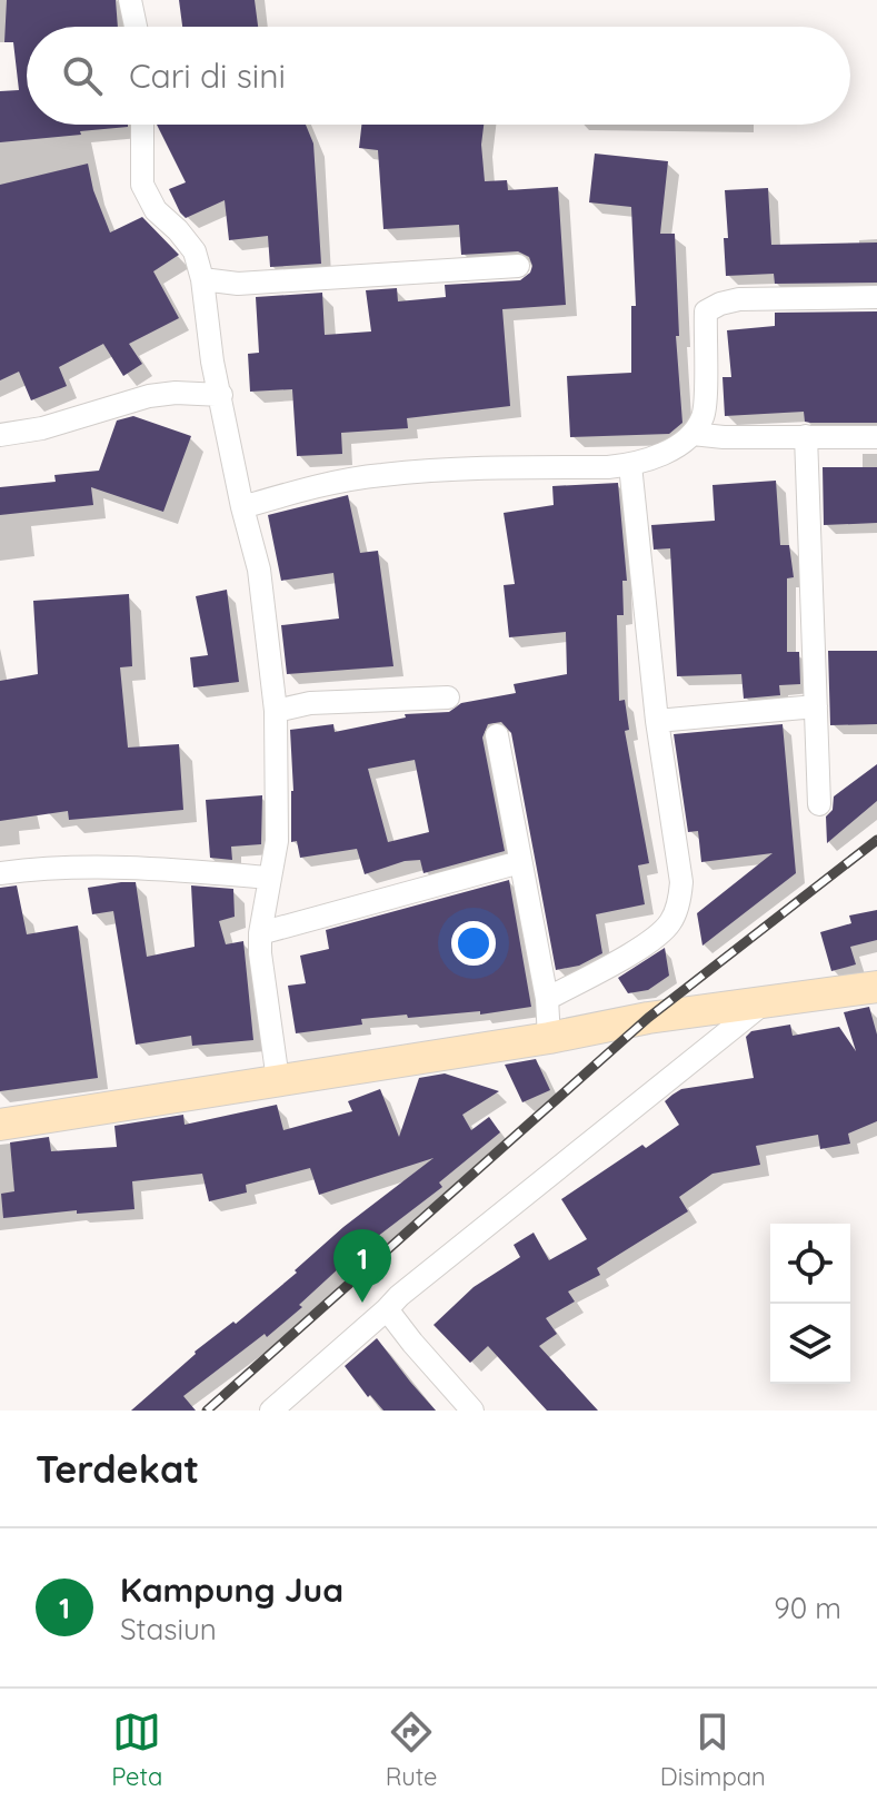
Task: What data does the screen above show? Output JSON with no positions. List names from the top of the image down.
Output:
{
  "page": {
    "search": "Cari di sini",
    "pins": "1",
    "heading": "Terdekat",
    "list": [
      {
        "mark": "1",
        "name": "Kampung Jua",
        "note": "Stasiun",
        "value": "90 m"
      }
    ],
    "nav": ["Peta", "Rute", "Disimpan"]
  }
}
